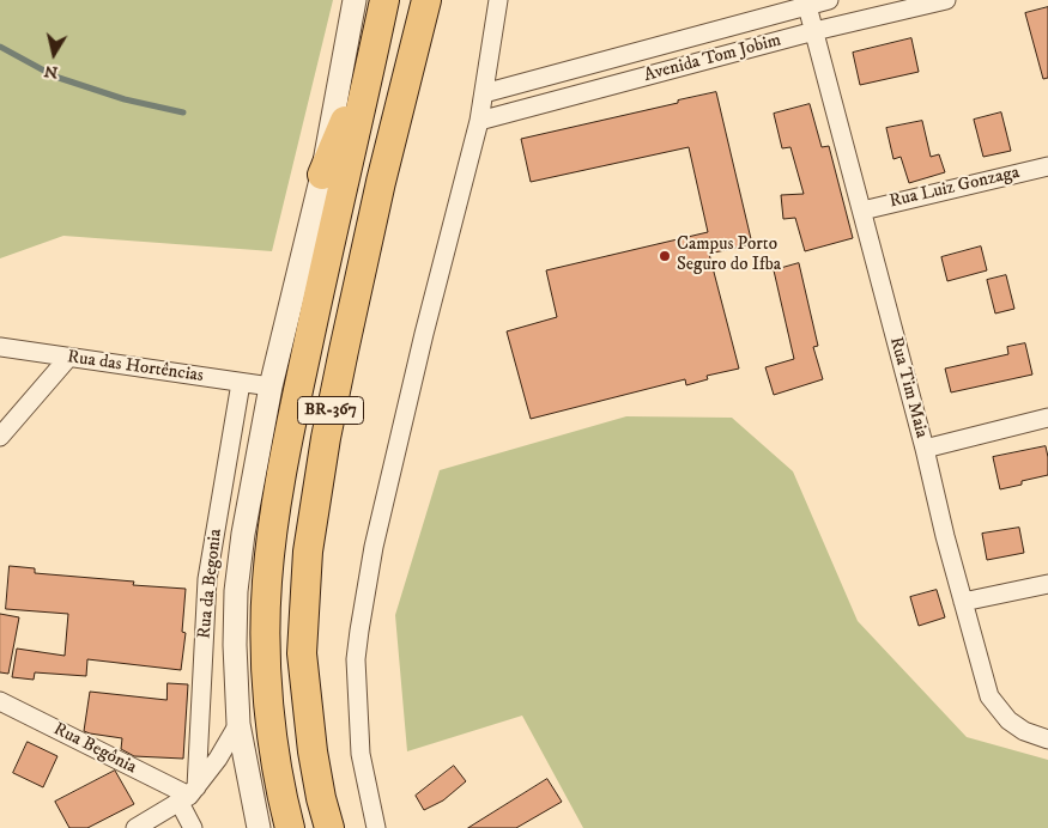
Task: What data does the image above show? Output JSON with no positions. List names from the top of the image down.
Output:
{
  "streets": {
    "main road": ["BR-367"],
    "street": [
      "Avenida Tom Jobim",
      "Rua Luiz Gonzaga",
      "Rua das Hortências",
      "Rua Tim Maia",
      "Rua da Begonia",
      "Rua Begônia"
    ]
  },
  "crossings": [
    ["Avenida Tom Jobim", "Rua Tim Maia"],
    ["Rua Luiz Gonzaga", "Rua Tim Maia"],
    ["Rua das Hortências", "Rua da Begonia"],
    ["Rua da Begonia", "Rua Begônia"]
  ],
  "places": ["Campus Porto Seguro do Ifba"],
  "north": "bottom"
}
